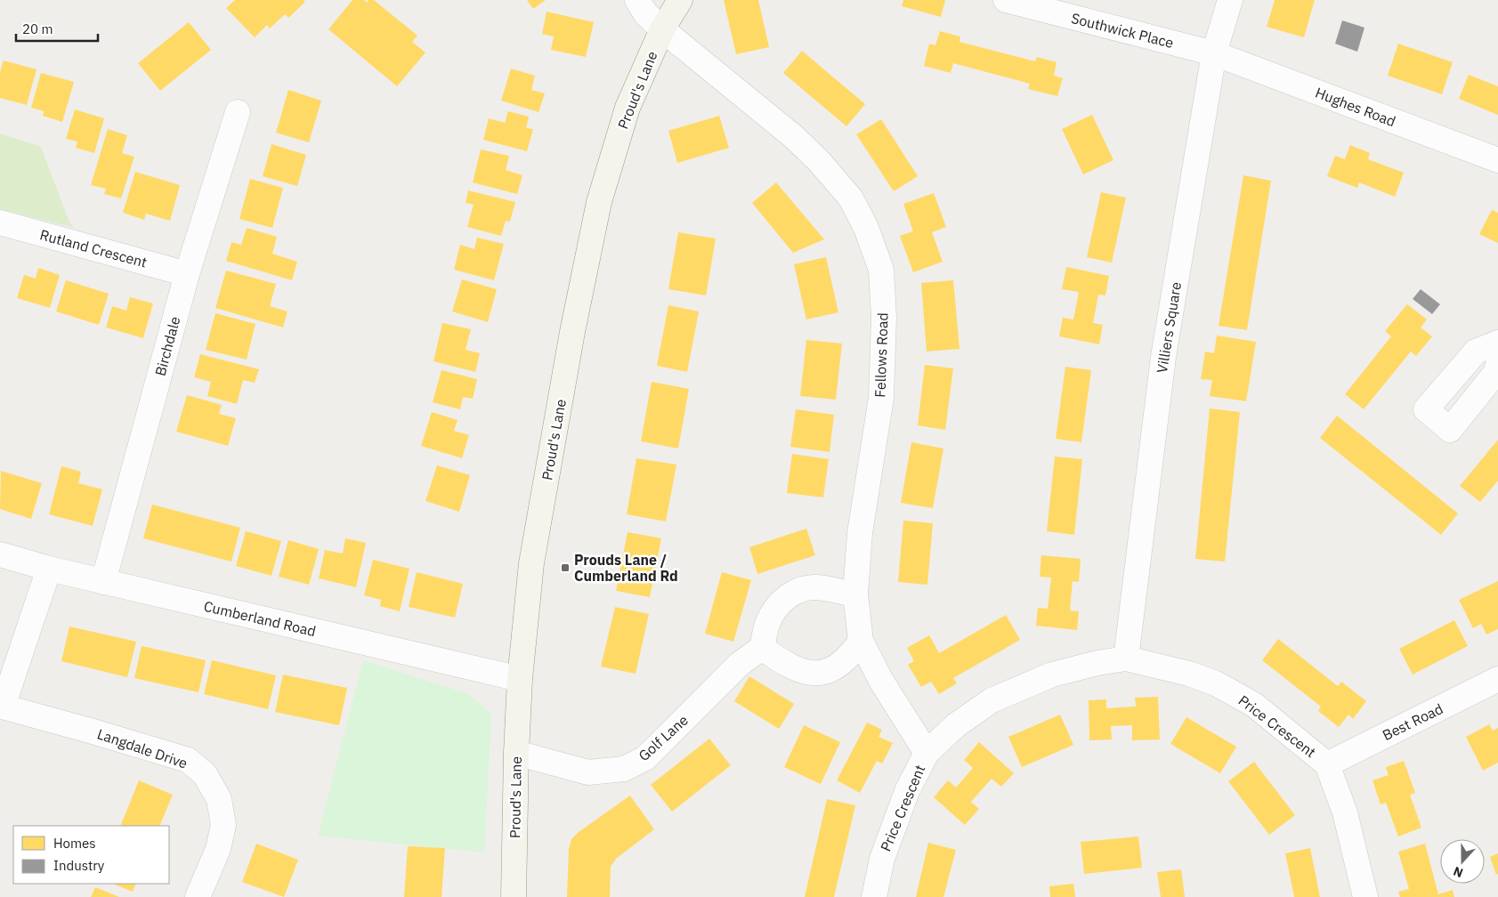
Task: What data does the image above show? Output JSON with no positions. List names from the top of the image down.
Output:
{
  "streets": {
    "street": [
      "Southwick Place",
      "Proud's Lane",
      "Hughes Road",
      "Rutland Crescent",
      "Villiers Square",
      "Birchdale",
      "Fellows Road",
      "Cumberland Road",
      "Best Road",
      "Price Crescent",
      "Golf Lane",
      "Langdale Drive"
    ]
  },
  "crossings": [
    ["Southwick Place", "Hughes Road"],
    ["Southwick Place", "Villiers Square"],
    ["Proud's Lane", "Fellows Road"],
    ["Proud's Lane", "Cumberland Road"],
    ["Proud's Lane", "Golf Lane"],
    ["Hughes Road", "Villiers Square"],
    ["Rutland Crescent", "Birchdale"],
    ["Villiers Square", "Price Crescent"],
    ["Birchdale", "Cumberland Road"],
    ["Fellows Road", "Price Crescent"],
    ["Fellows Road", "Golf Lane"],
    ["Cumberland Road", "Langdale Drive"],
    ["Best Road", "Price Crescent"]
  ],
  "places": {
    "transit": ["Prouds Lane / Cumberland Rd"]
  },
  "legend": ["Homes", "Industry"],
  "scale_bar": "20 m",
  "north": "bottom"
}
